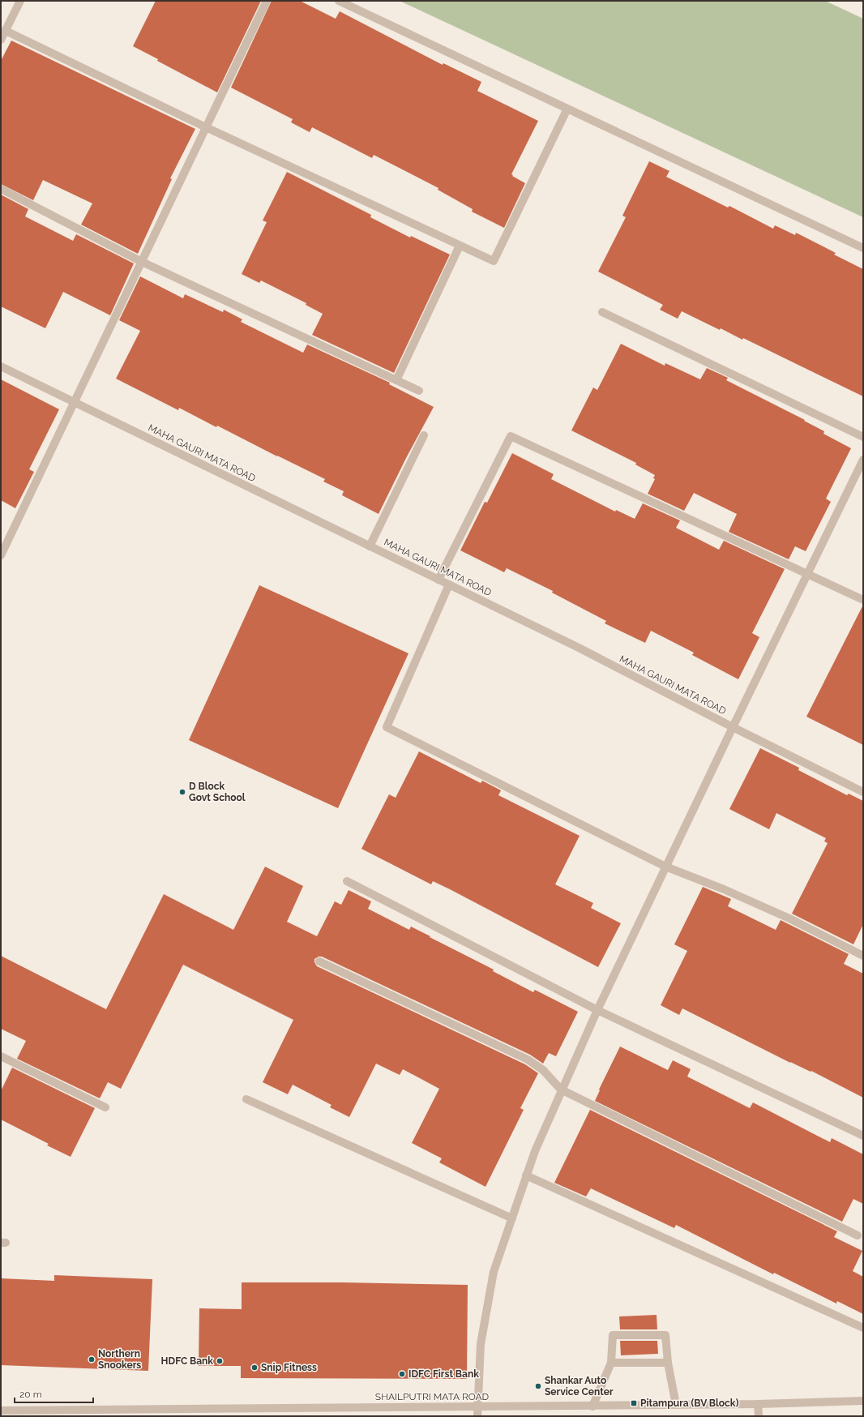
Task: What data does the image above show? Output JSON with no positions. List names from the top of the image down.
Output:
{
  "streets": {
    "street": ["MAHA GAURI MATA ROAD", "SHAILPUTRI MATA ROAD"]
  },
  "places": {
    "other": [
      "D Block Govt School",
      "Northern Snookers",
      "HDFC Bank",
      "Snip Fitness",
      "IDFC First Bank",
      "Shankar Auto Service Center"
    ],
    "transit": ["Pitampura (BV Block)"]
  },
  "scale_bar": "20 m"
}
